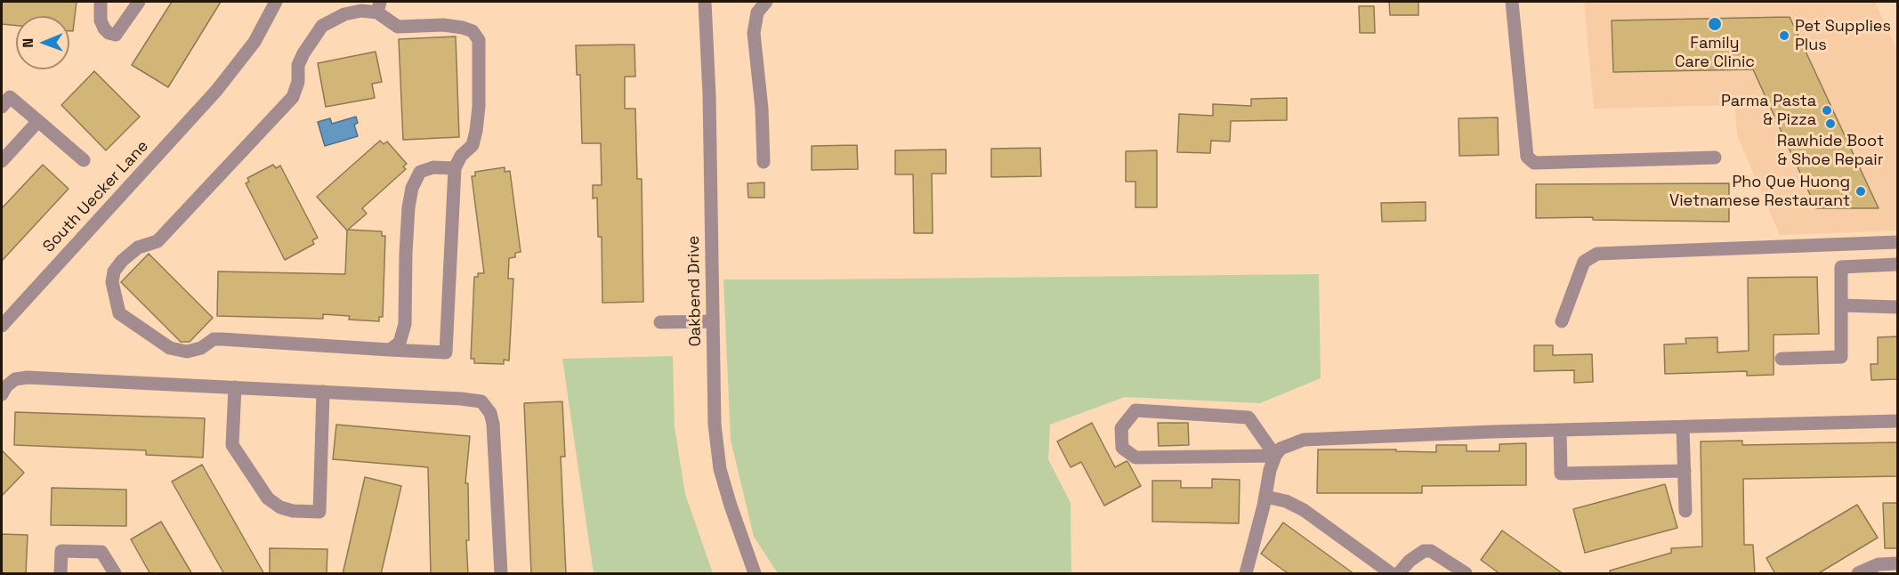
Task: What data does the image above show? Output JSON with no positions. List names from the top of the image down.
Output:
{
  "streets": {
    "street": ["South Uecker Lane", "Oakbend Drive"]
  },
  "places": [
    "Family Care Clinic",
    "Pet Supplies Plus",
    "Parma Pasta & Pizza",
    "Rawhide Boot & Shoe Repair",
    "Pho Que Huong Vietnamese Restaurant"
  ],
  "north": "left"
}
